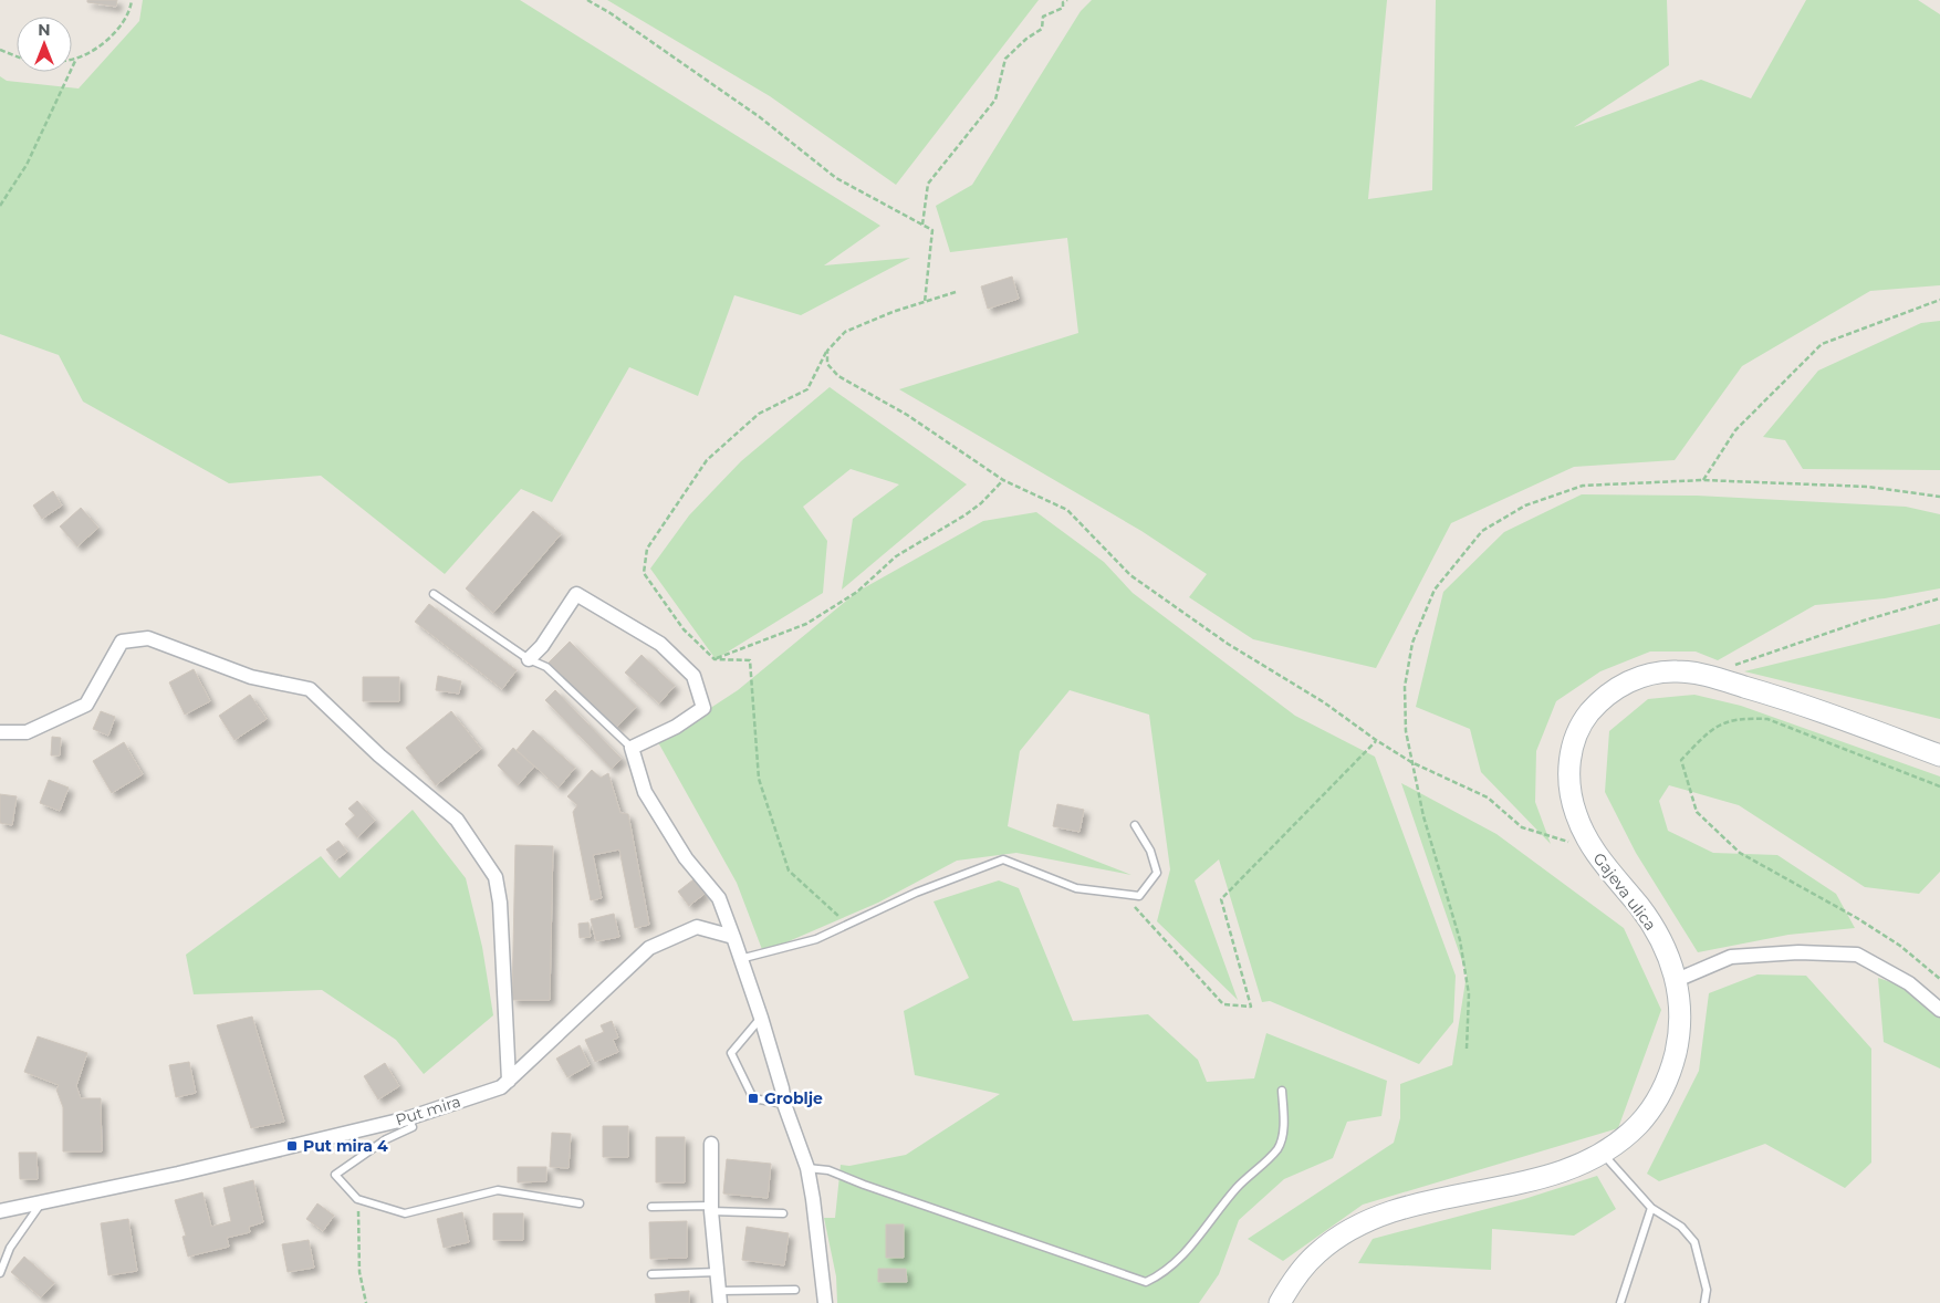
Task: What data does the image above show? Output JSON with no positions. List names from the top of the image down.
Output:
{
  "streets": {
    "main road": ["Gajeva ulica"],
    "street": ["Put mira"]
  },
  "places": {
    "transit": ["Groblje", "Put mira 4"]
  },
  "north": "top"
}
